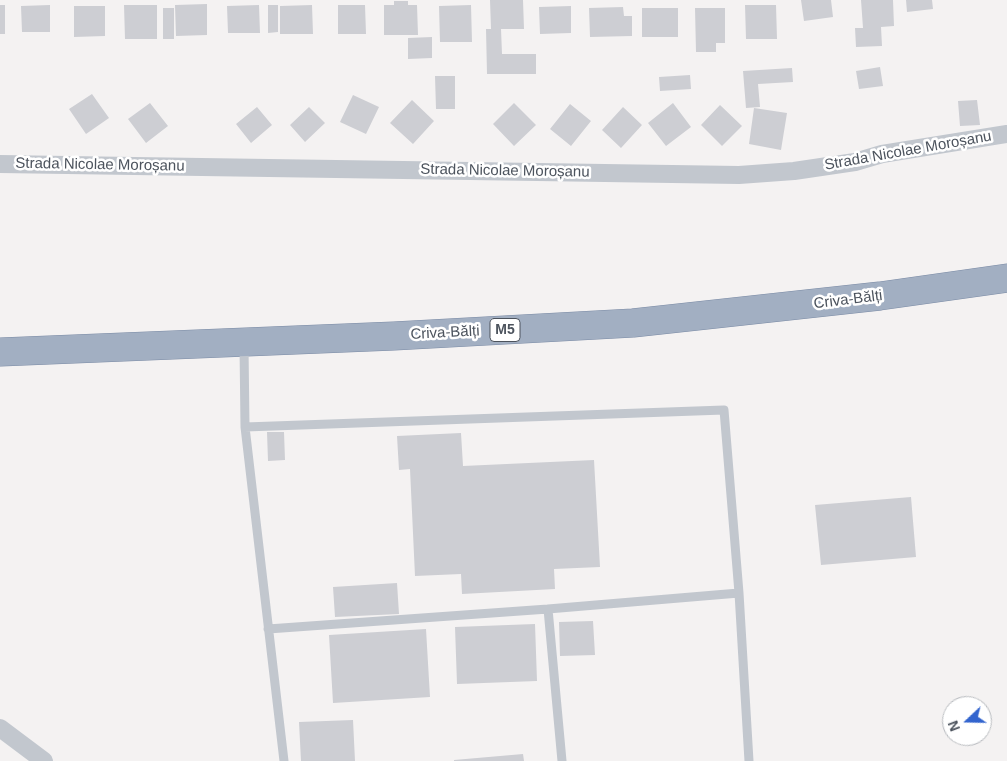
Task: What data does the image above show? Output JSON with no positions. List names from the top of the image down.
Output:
{
  "streets": {
    "highway": ["Criva-Bălți", "M5"],
    "street": ["Strada Nicolae Moroșanu"]
  },
  "north": "left"
}
